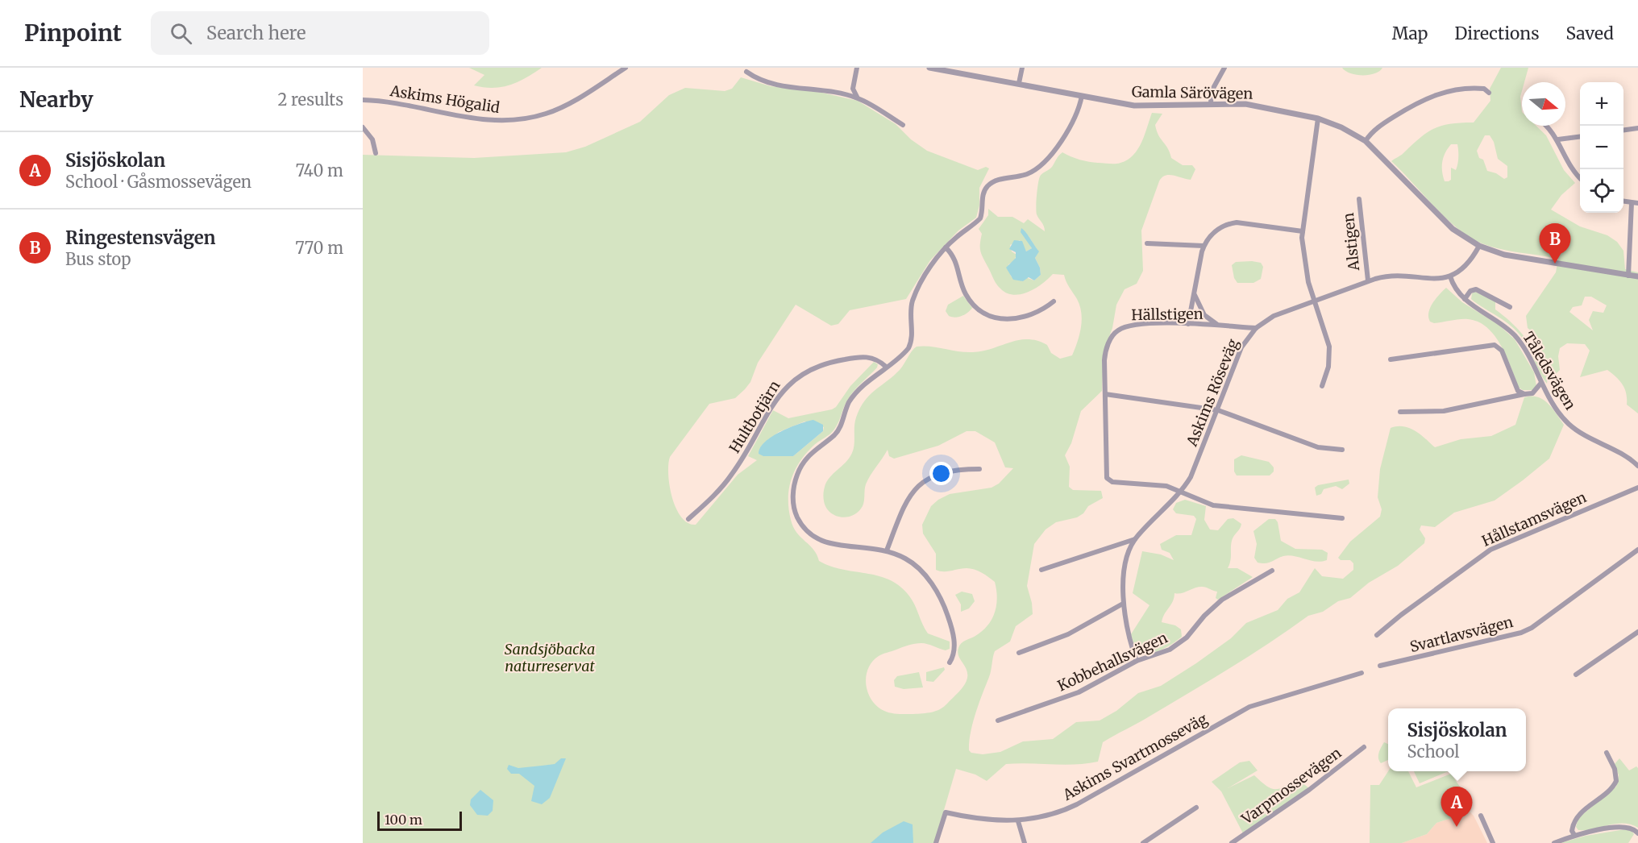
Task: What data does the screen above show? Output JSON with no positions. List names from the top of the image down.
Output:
{
  "streets": {
    "street": [
      "Gamla Särövägen",
      "Askims Högalid",
      "Alstigen",
      "Hällstigen",
      "Tåledsvägen",
      "Askims Röseväg",
      "Hultbotjärn",
      "Hållstamsvägen",
      "Svartlavsvägen",
      "Kobbehallsvägen",
      "Askims Svartmosseväg",
      "Varpmossevägen"
    ]
  },
  "crossings": [
    ["Alstigen", "Askims Röseväg"],
    ["Hällstigen", "Askims Röseväg"],
    ["Tåledsvägen", "Askims Röseväg"],
    ["Askims Röseväg", "Kobbehallsvägen"]
  ],
  "parks": ["Sandsjöbacka naturreservat"],
  "scale_bar": "100 m",
  "north": "right",
  "page": {
    "header": "Pinpoint",
    "search": "Search here",
    "nav": ["Map", "Directions", "Saved"],
    "heading": ["Nearby", "2 results"],
    "map_buttons": ["+", "−"],
    "list": [
      {
        "mark": "A",
        "name": "Sisjöskolan",
        "note": "School · Gåsmossevägen",
        "value": "740 m"
      },
      {
        "mark": "B",
        "name": "Ringestensvägen",
        "note": "Bus stop",
        "value": "770 m"
      }
    ],
    "pins": ["B", "A"],
    "popup": ["Sisjöskolan", "School"],
    "scale": "100 m"
  }
}
